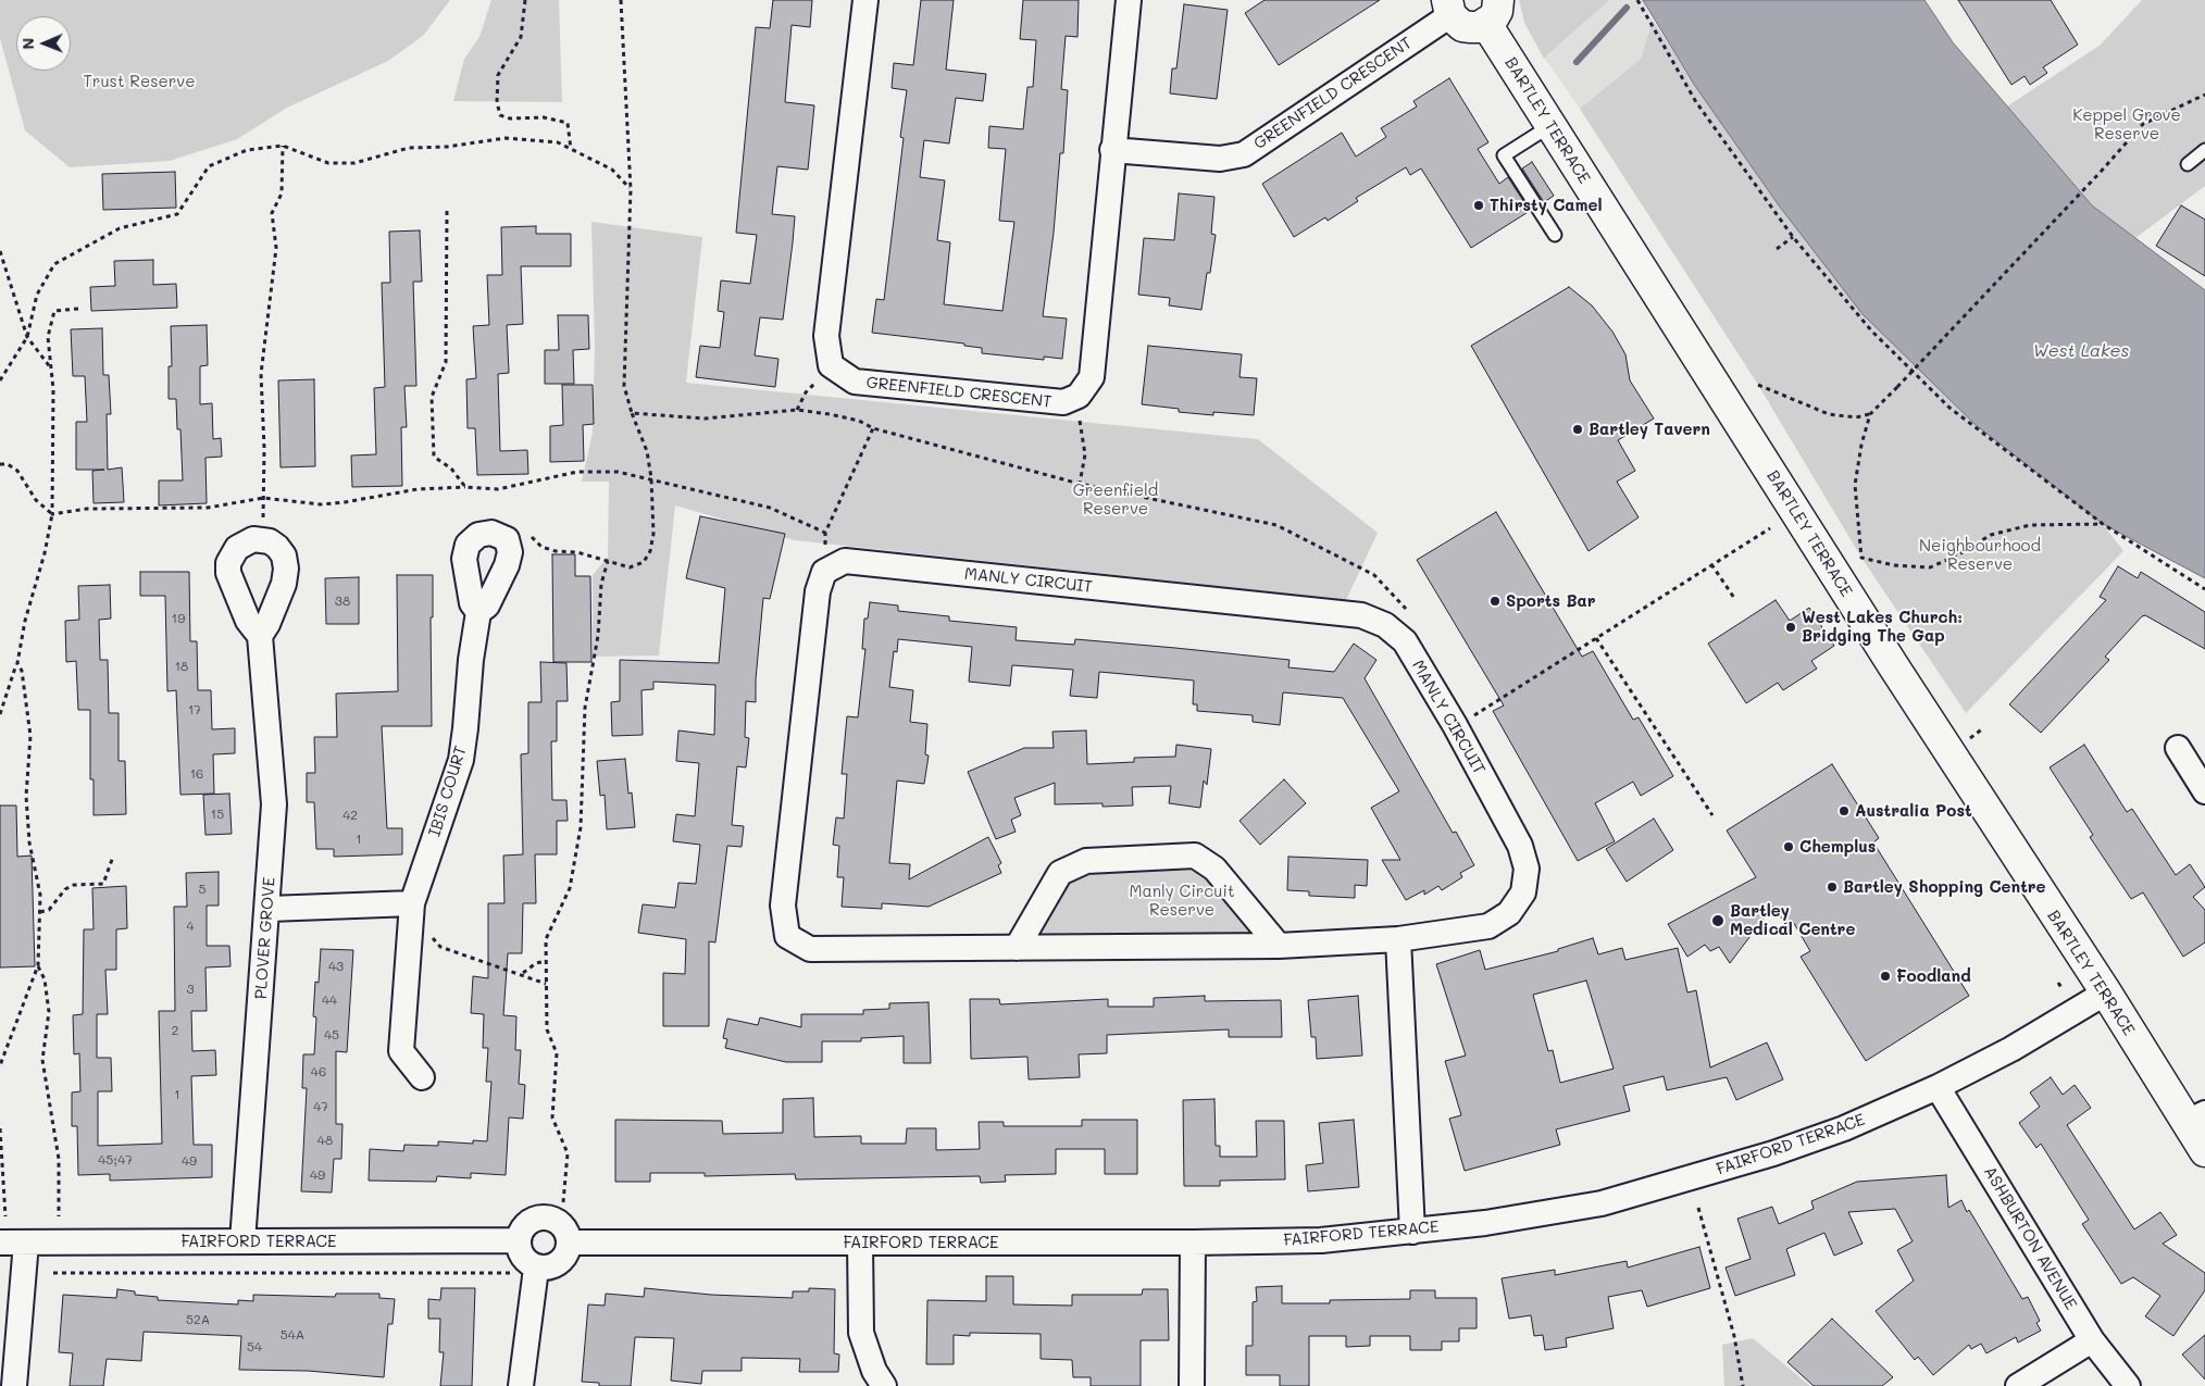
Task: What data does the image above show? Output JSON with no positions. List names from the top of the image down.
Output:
{
  "streets": {
    "street": [
      "GREENFIELD CRESCENT",
      "BARTLEY TERRACE",
      "MANLY CIRCUIT",
      "IBIS COURT",
      "PLOVER GROVE",
      "FAIRFORD TERRACE",
      "ASHBURTON AVENUE"
    ]
  },
  "crossings": [
    ["BARTLEY TERRACE", "FAIRFORD TERRACE"],
    ["PLOVER GROVE", "FAIRFORD TERRACE"],
    ["FAIRFORD TERRACE", "ASHBURTON AVENUE"]
  ],
  "water": ["West Lakes"],
  "parks": [
    "Trust Reserve",
    "Keppel Grove Reserve",
    "Greenfield Reserve",
    "Neighbourhood Reserve",
    "Manly Circuit Reserve"
  ],
  "places": [
    "Thirsty Camel",
    "Bartley Tavern",
    "Sports Bar",
    "West Lakes Church: Bridging The Gap",
    "Australia Post",
    "Chemplus",
    "Bartley Shopping Centre",
    "Bartley Medical Centre",
    "Foodland"
  ],
  "house_numbers": [
    "38",
    "19",
    "18",
    "17",
    "16",
    "15",
    "42",
    "1",
    "5",
    "4",
    "43",
    "3",
    "44",
    "2",
    "45",
    "46",
    "1",
    "47",
    "48",
    "45;47",
    "49",
    "49",
    "52A",
    "54A",
    "54"
  ],
  "north": "left"
}
